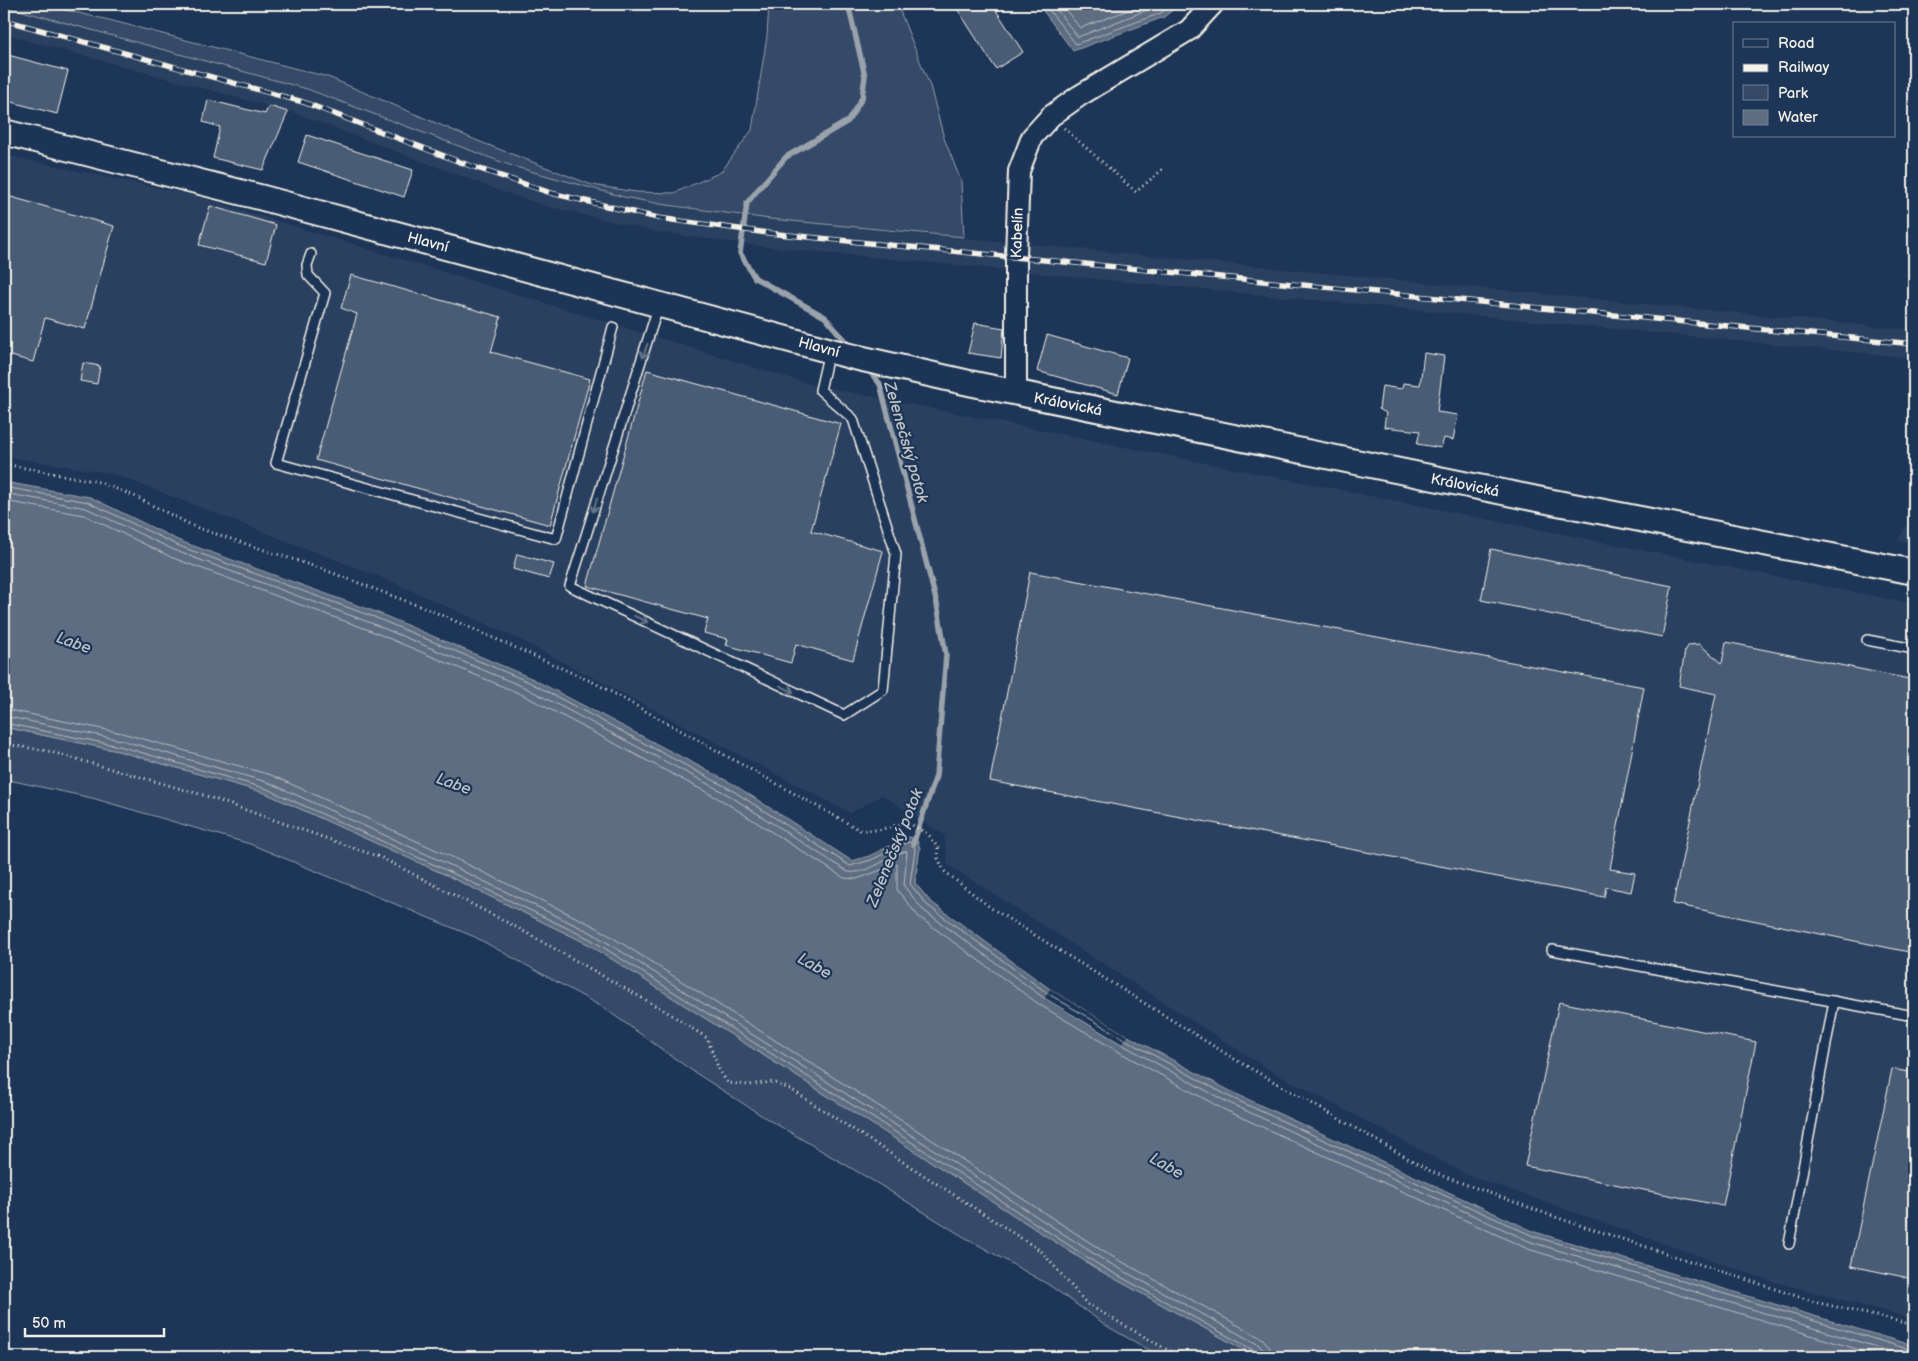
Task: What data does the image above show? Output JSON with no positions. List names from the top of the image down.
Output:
{
  "streets": {
    "main road": ["Hlavní", "Královická"],
    "street": ["Kabelín"]
  },
  "crossings": [
    ["Kabelín", "Královická"],
    ["Hlavní", "Královická"]
  ],
  "water": ["Zelenečský potok", "Labe"],
  "legend": [
    "Road",
    "Railway",
    "Park",
    "Water"
  ],
  "scale_bar": "50 m"
}
